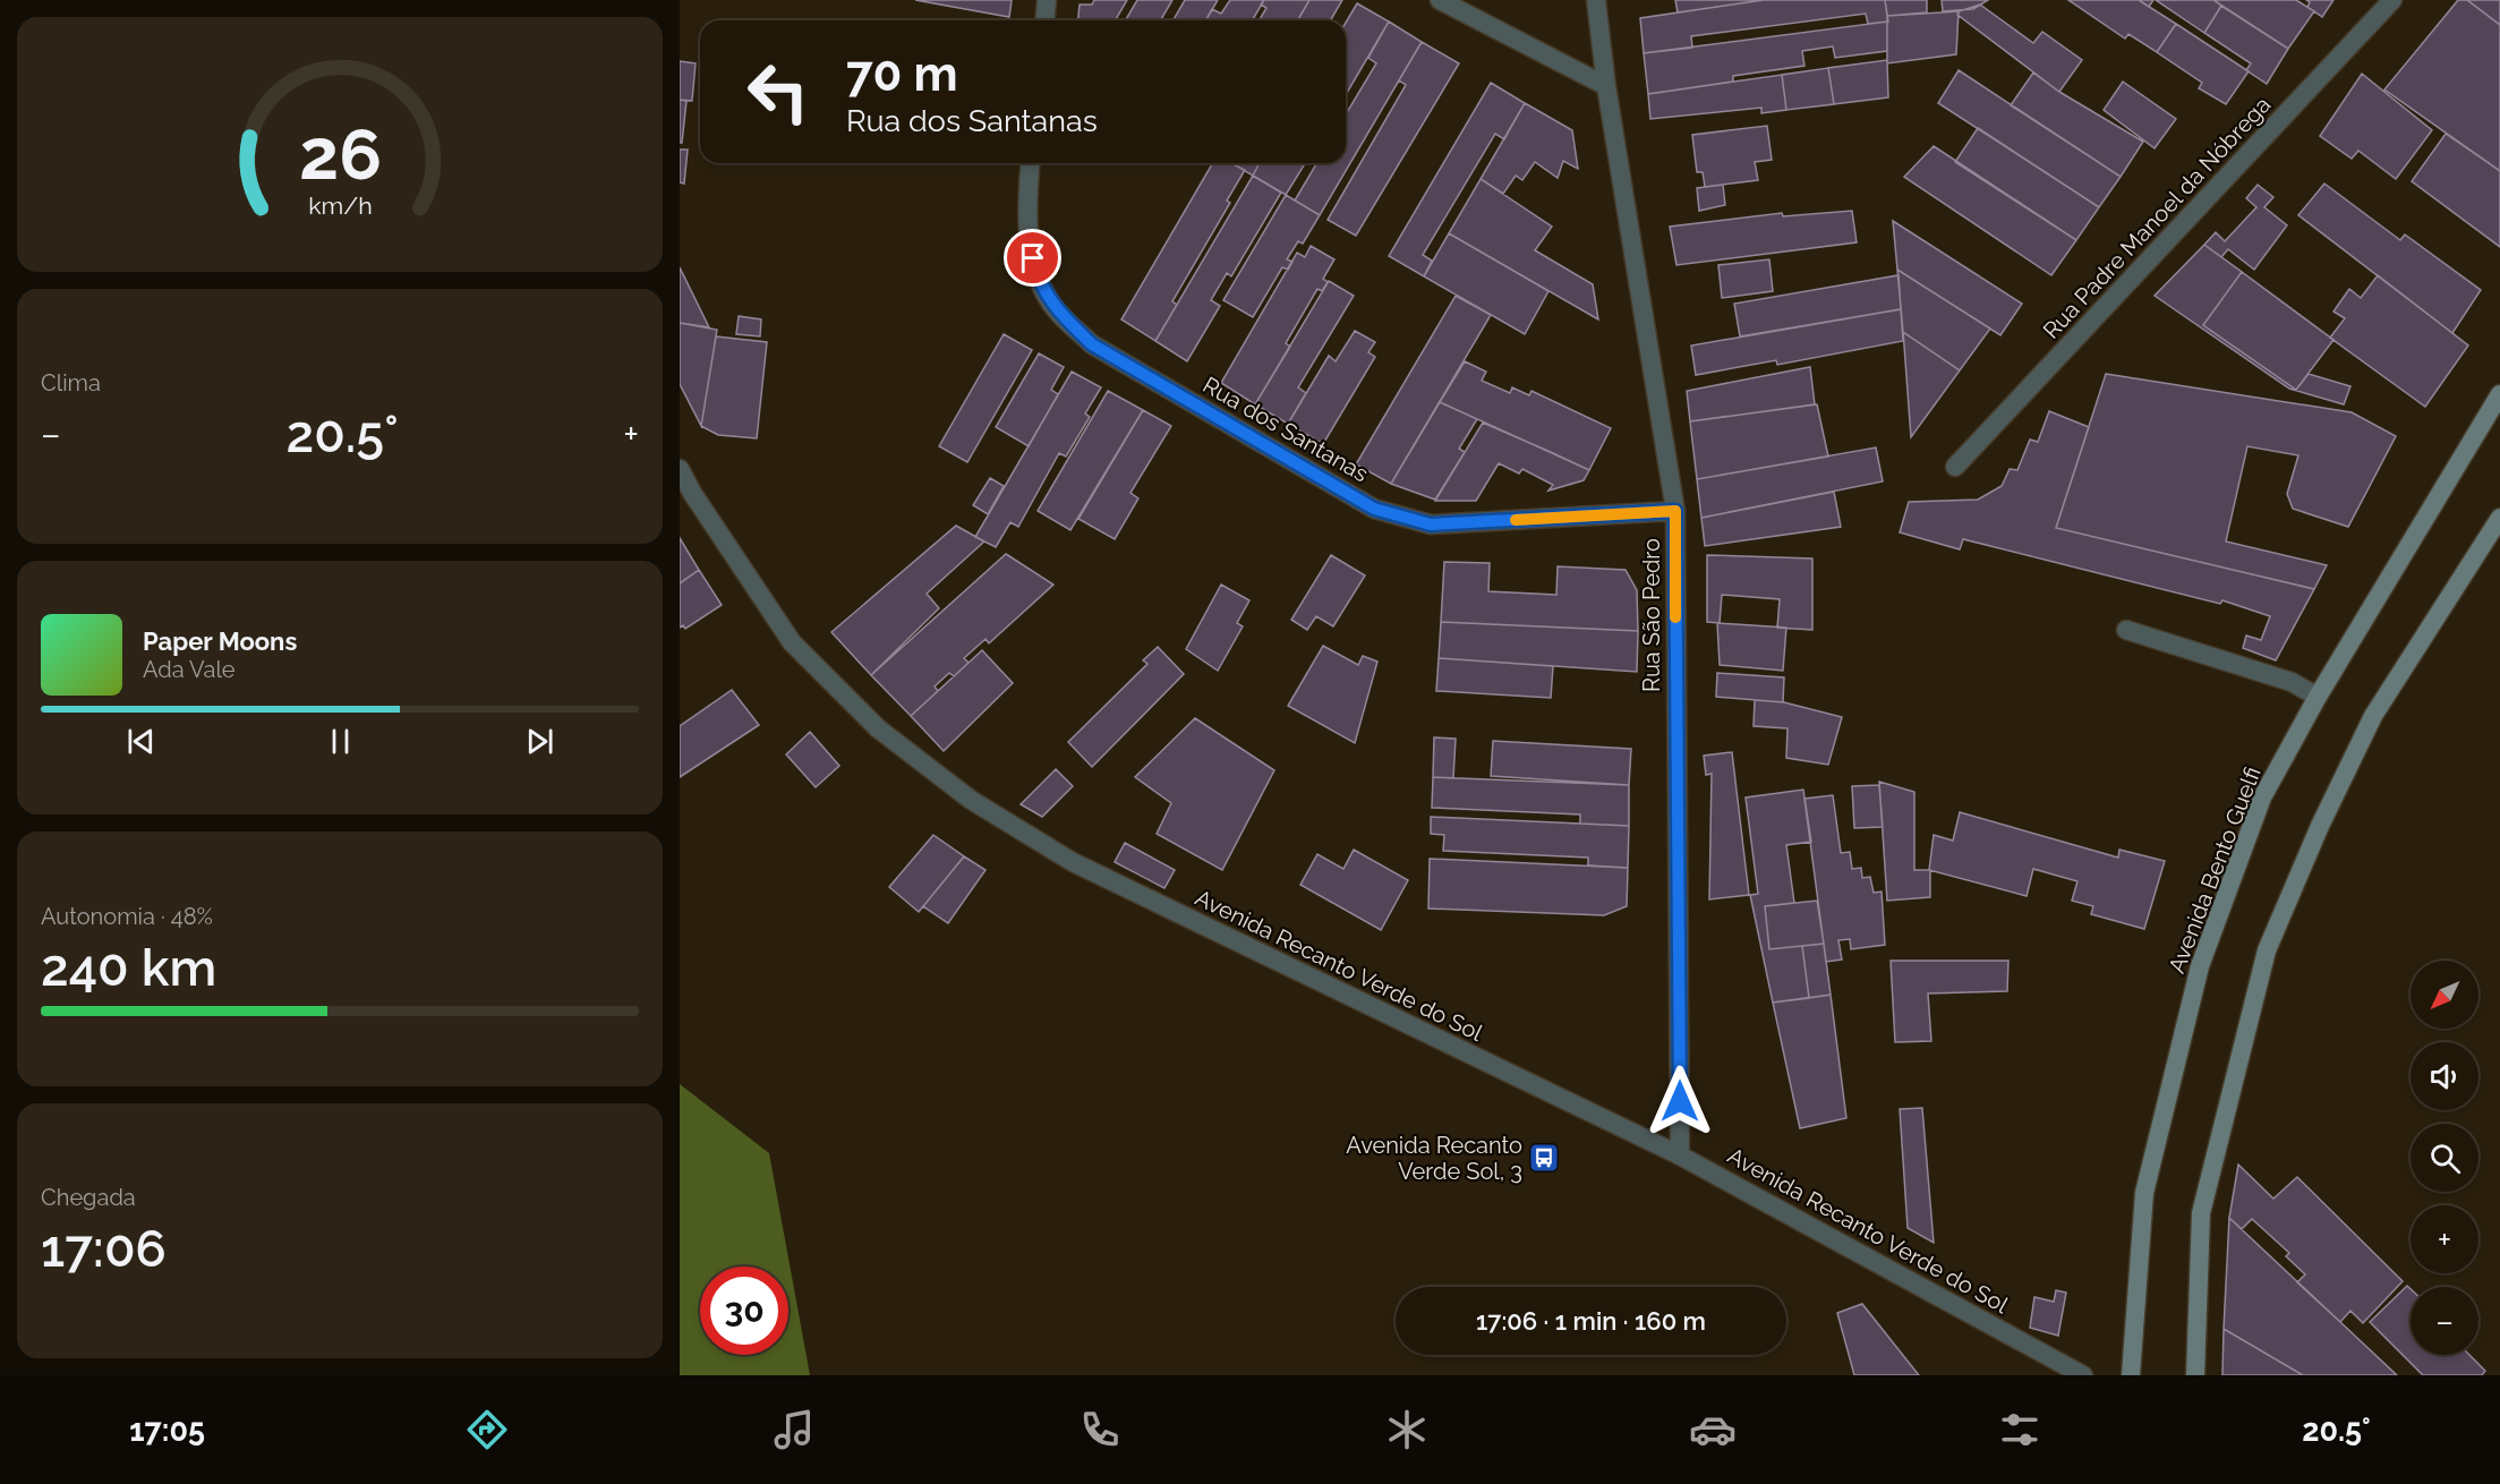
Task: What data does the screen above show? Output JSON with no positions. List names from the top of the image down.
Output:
{
  "streets": {
    "main road": ["Avenida Bento Guelfi"],
    "street": [
      "Rua Padre Manoel da Nóbrega",
      "Rua dos Santanas",
      "Rua São Pedro",
      "Avenida Recanto Verde do Sol"
    ]
  },
  "crossings": [
    ["Rua dos Santanas", "Rua São Pedro"],
    ["Rua São Pedro", "Avenida Recanto Verde do Sol"]
  ],
  "places": {
    "bus stop": ["Avenida Recanto Verde Sol, 3"]
  },
  "north": "bottom left",
  "page": {
    "turn": ["70 m", "Rua dos Santanas"],
    "tile": [
      "Clima",
      ["Autonomia · 48%", "240 km"],
      ["Chegada", "17:06"]
    ],
    "heat": ["−", "20.5°", "+"],
    "song": ["Paper Moons", "Ada Vale"],
    "map_buttons": ["+", "−"],
    "limit": "30",
    "trip": "17:06 · 1 min · 160 m",
    "tabs": ["17:05", "20.5°"],
    "gauge": ["26", "km/h"]
  }
}
